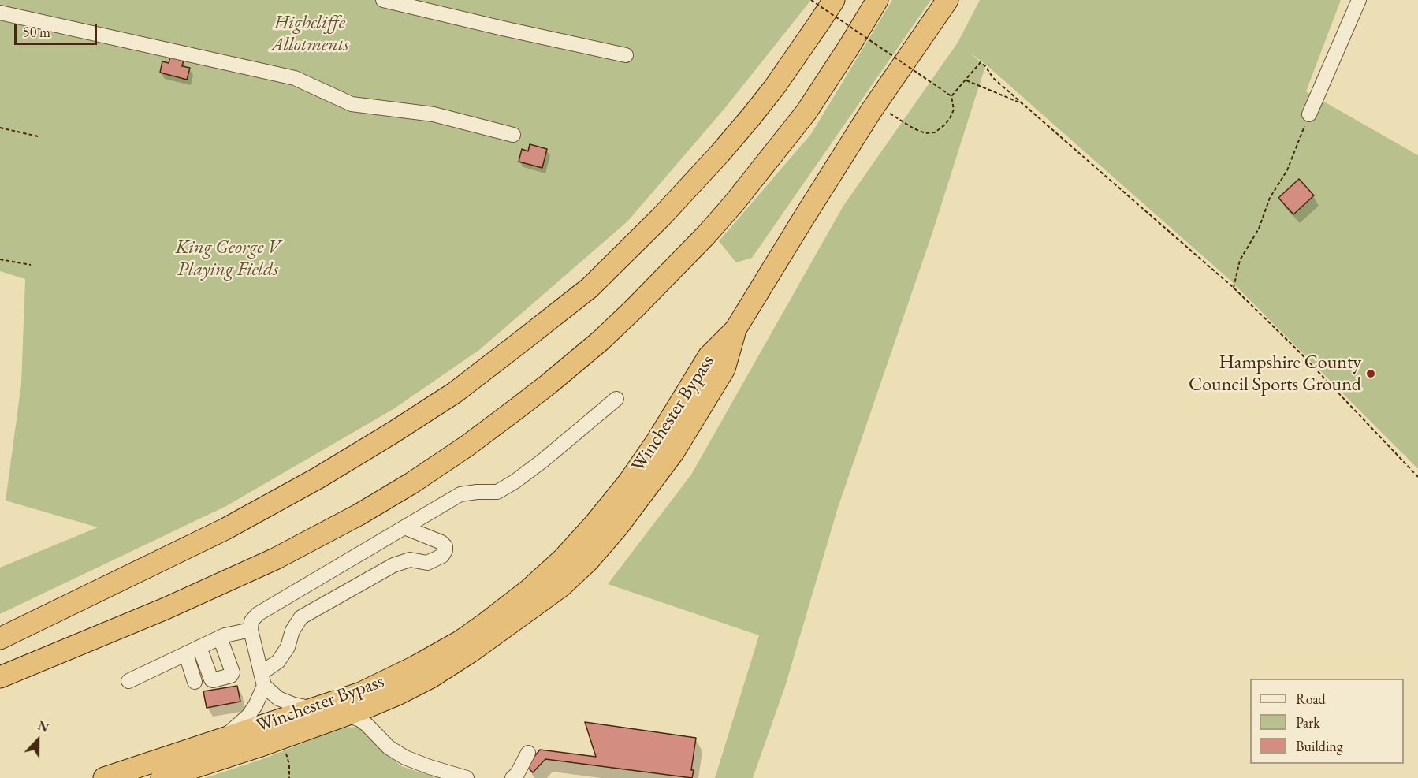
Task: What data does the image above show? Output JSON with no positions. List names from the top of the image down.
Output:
{
  "streets": {
    "highway": ["Winchester Bypass"]
  },
  "parks": ["Highcliffe Allotments", "King George V Playing Fields"],
  "places": ["Hampshire County Council Sports Ground"],
  "legend": ["Road", "Park", "Building"],
  "scale_bar": "50 m",
  "north": "top"
}
